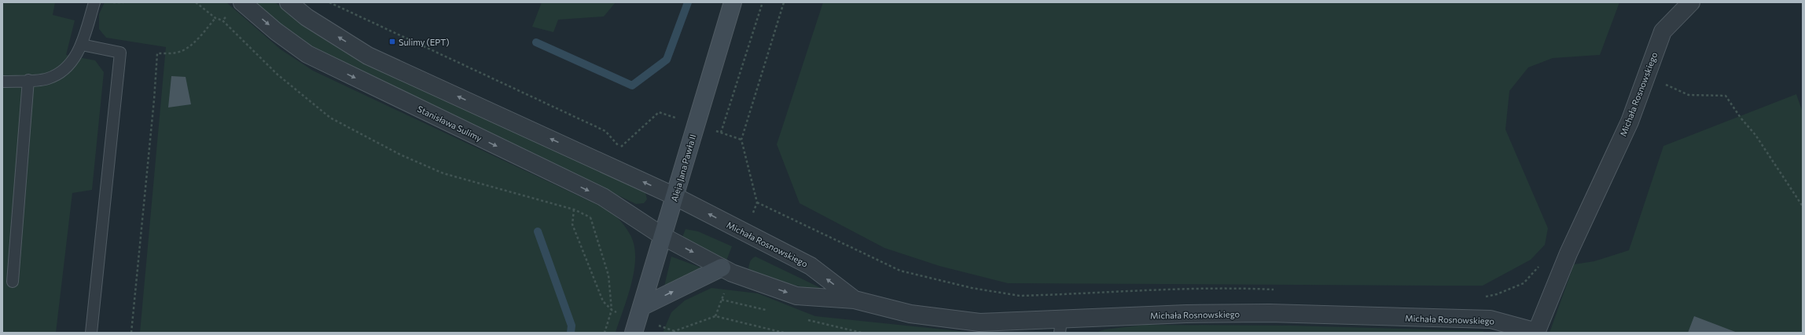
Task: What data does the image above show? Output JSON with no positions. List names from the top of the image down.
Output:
{
  "streets": {
    "street": ["Michała Rosnowskiego", "Stanisława Sulimy", "Aleja Jana Pawła II"]
  },
  "crossings": [
    ["Michała Rosnowskiego", "Stanisława Sulimy"],
    ["Michała Rosnowskiego", "Aleja Jana Pawła II"],
    ["Stanisława Sulimy", "Aleja Jana Pawła II"]
  ],
  "places": {
    "transit": ["Sulimy (EPT)"]
  }
}
